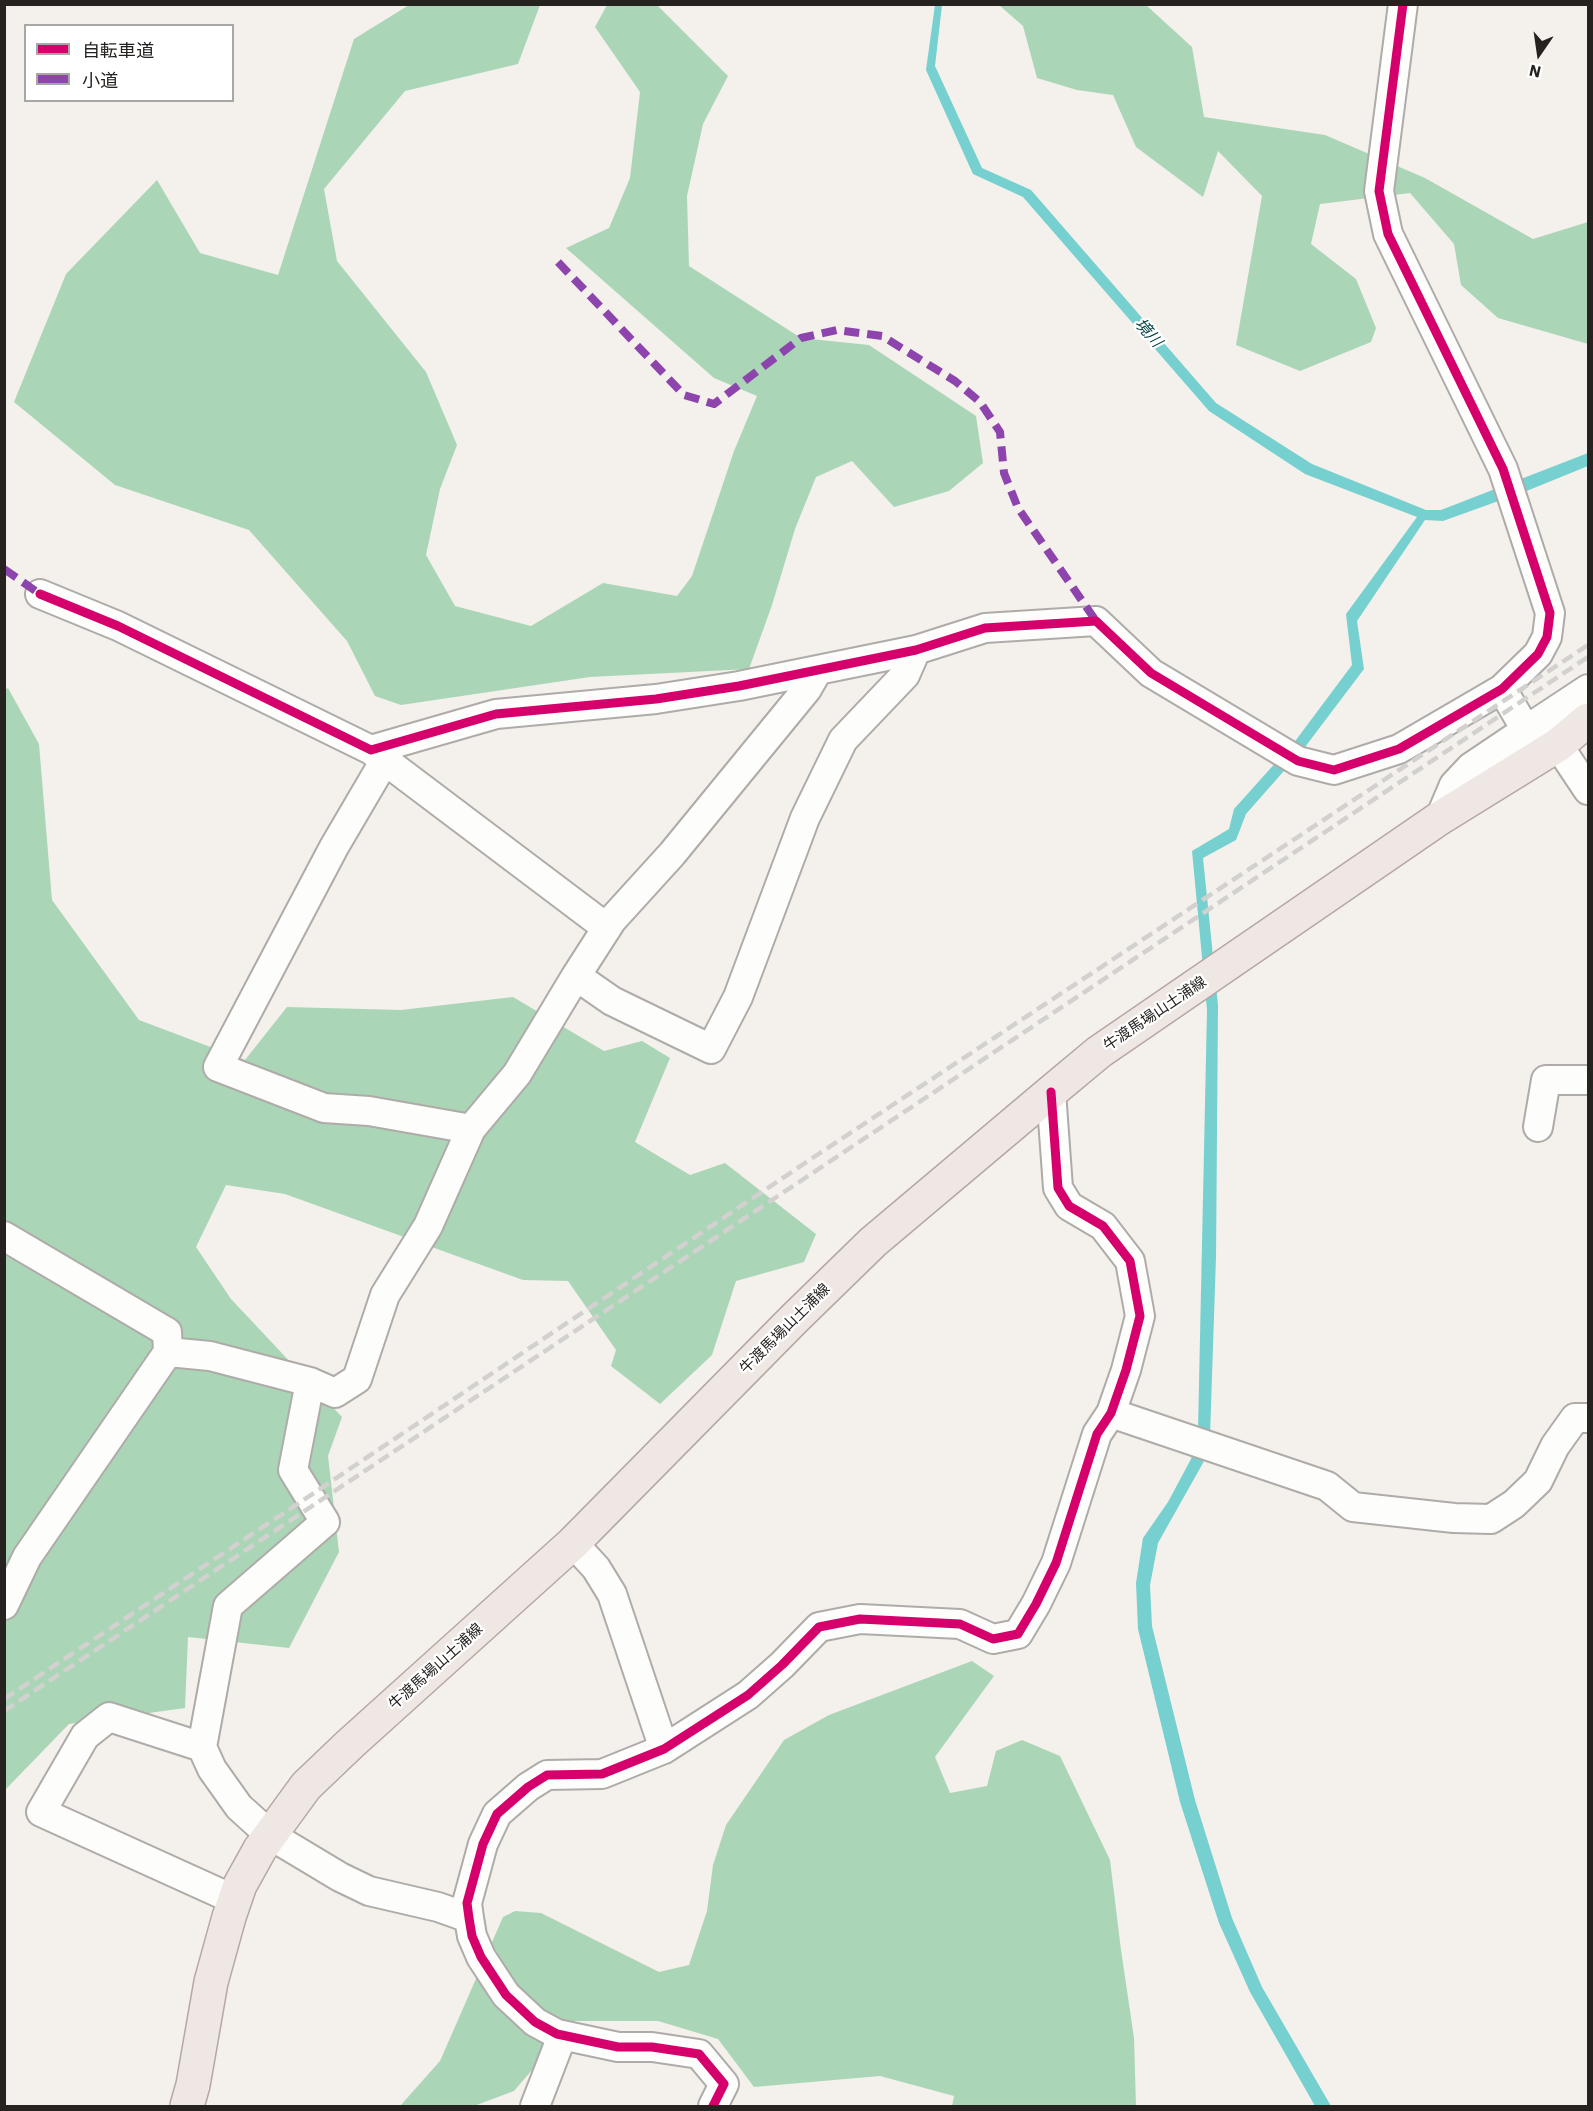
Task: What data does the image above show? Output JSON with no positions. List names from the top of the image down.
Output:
{
  "streets": {
    "main road": ["牛渡馬場山土浦線"]
  },
  "water": ["境川"],
  "legend": ["自転車道", "小道"],
  "north": "bottom"
}
